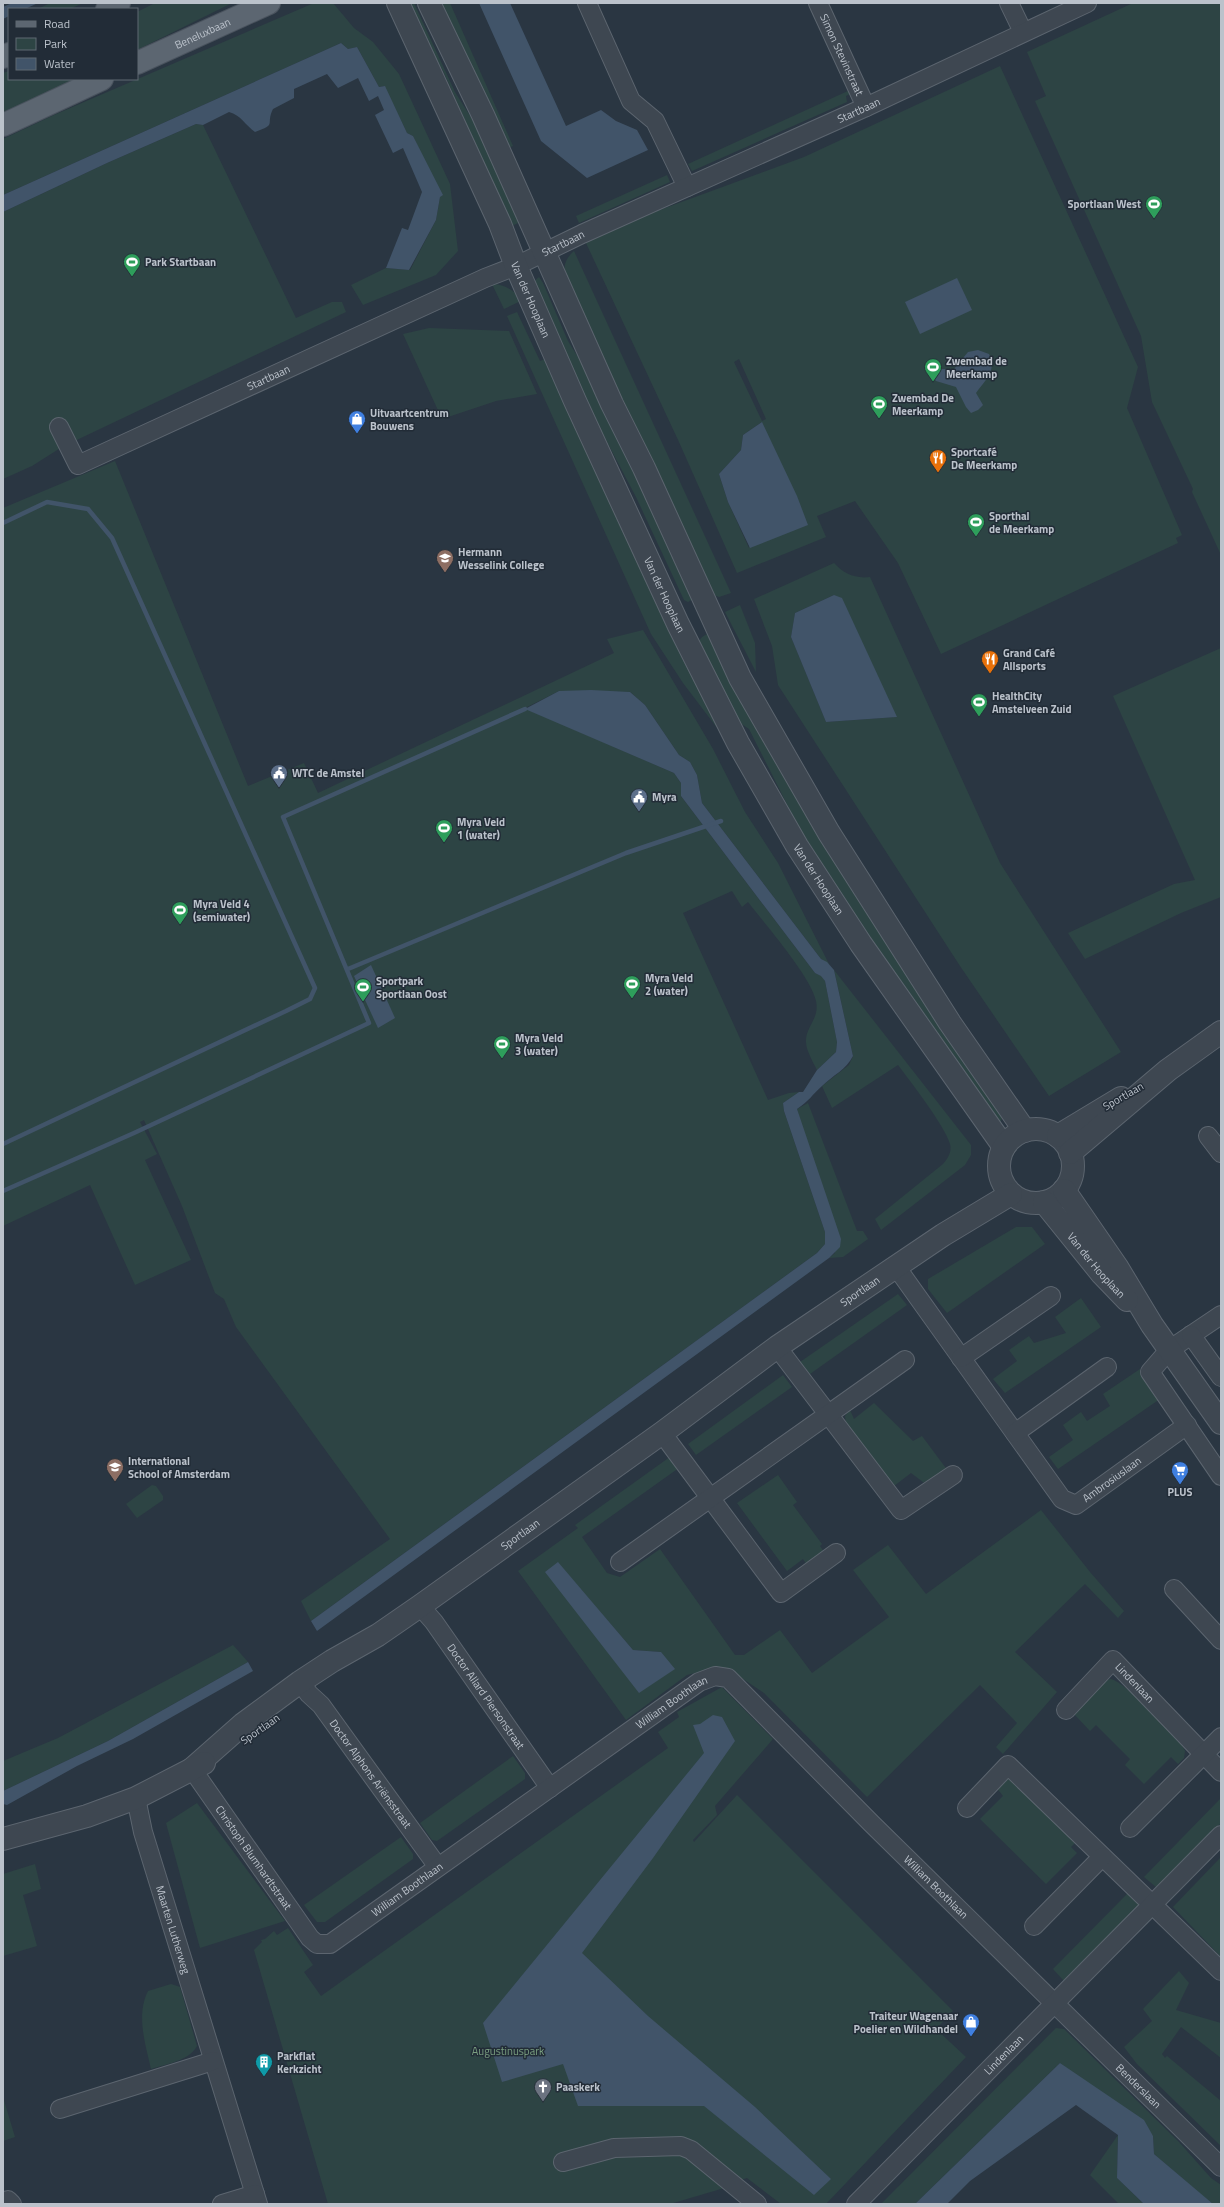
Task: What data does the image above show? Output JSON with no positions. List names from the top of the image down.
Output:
{
  "streets": {
    "main road": ["Beneluxbaan"],
    "street": [
      "Simon Stevinstraat",
      "Startbaan",
      "Van der Hooplaan",
      "Sportlaan",
      "Ambrosiuslaan",
      "Lindenlaan",
      "Doctor Allard Piersonstraat",
      "William Boothlaan",
      "Doctor Alphons Ariënsstraat",
      "Christoph Blumhardtstraat",
      "Maarten Lutherweg",
      "Benderslaan"
    ]
  },
  "crossings": [
    ["Simon Stevinstraat", "Startbaan"],
    ["Startbaan", "Van der Hooplaan"],
    ["Van der Hooplaan", "Sportlaan"],
    ["Sportlaan", "Ambrosiuslaan"],
    ["Sportlaan", "Doctor Allard Piersonstraat"],
    ["Sportlaan", "Doctor Alphons Ariënsstraat"],
    ["Sportlaan", "Christoph Blumhardtstraat"],
    ["Sportlaan", "Maarten Lutherweg"],
    ["Lindenlaan", "William Boothlaan"],
    ["Lindenlaan", "Benderslaan"],
    ["Doctor Allard Piersonstraat", "William Boothlaan"],
    ["William Boothlaan", "Doctor Alphons Ariënsstraat"],
    ["William Boothlaan", "Christoph Blumhardtstraat"],
    ["William Boothlaan", "Benderslaan"]
  ],
  "parks": ["Augustinuspark"],
  "places": {
    "sports": [
      "Sportlaan West",
      "Park Startbaan",
      "Zwembad de Meerkamp",
      "Zwembad De Meerkamp",
      "Sporthal de Meerkamp",
      "HealthCity Amstelveen Zuid",
      "Myra Veld 1 (water)",
      "Myra Veld 4 (semiwater)",
      "Myra Veld 2 (water)",
      "Sportpark Sportlaan Oost",
      "Myra Veld 3 (water)"
    ],
    "shop": ["Uitvaartcentrum Bouwens", "Traiteur Wagenaar Poelier en Wildhandel"],
    "restaurant": ["Sportcafé De Meerkamp", "Grand Café Allsports"],
    "school or university": ["Hermann Wesselink College", "International School of Amsterdam"],
    "public building": ["WTC de Amstel", "Myra"],
    "supermarket": ["PLUS"],
    "building": ["Parkflat Kerkzicht"],
    "church": ["Paaskerk"]
  },
  "legend": ["Road", "Park", "Water"]
}
